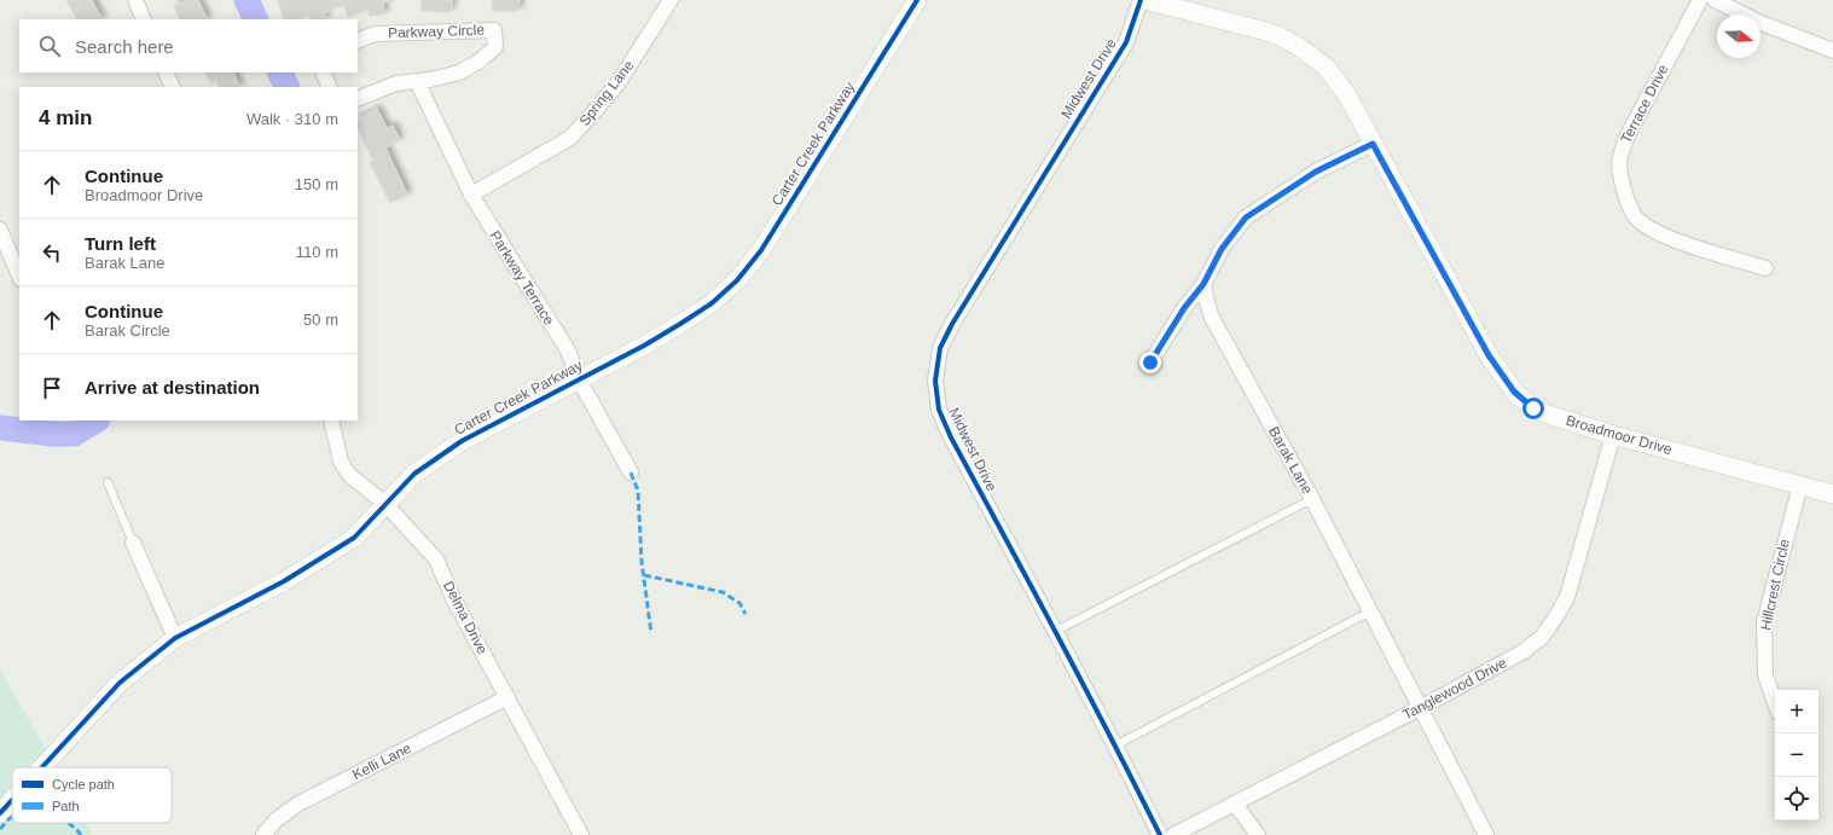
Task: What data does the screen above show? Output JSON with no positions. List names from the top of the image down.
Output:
{
  "streets": {
    "street": [
      "Parkway Circle",
      "Midwest Drive",
      "Spring Lane",
      "Terrace Drive",
      "Carter Creek Parkway",
      "Parkway Terrace",
      "Broadmoor Drive",
      "Barak Lane",
      "Hillcrest Circle",
      "Delma Drive",
      "Tanglewood Drive",
      "Kelli Lane"
    ]
  },
  "crossings": [
    ["Parkway Circle", "Parkway Terrace"],
    ["Spring Lane", "Parkway Terrace"],
    ["Carter Creek Parkway", "Parkway Terrace"],
    ["Carter Creek Parkway", "Delma Drive"],
    ["Broadmoor Drive", "Hillcrest Circle"],
    ["Broadmoor Drive", "Tanglewood Drive"],
    ["Barak Lane", "Tanglewood Drive"],
    ["Delma Drive", "Kelli Lane"]
  ],
  "legend": ["Cycle path", "Path"],
  "north": "right",
  "page": {
    "search": "Search here",
    "heading": ["4 min", "Walk · 310 m"],
    "list": [
      ["Continue", "Broadmoor Drive", "150 m"],
      ["Turn left", "Barak Lane", "110 m"],
      ["Continue", "Barak Circle", "50 m"],
      "Arrive at destination"
    ],
    "map_buttons": ["+", "−"]
  }
}
